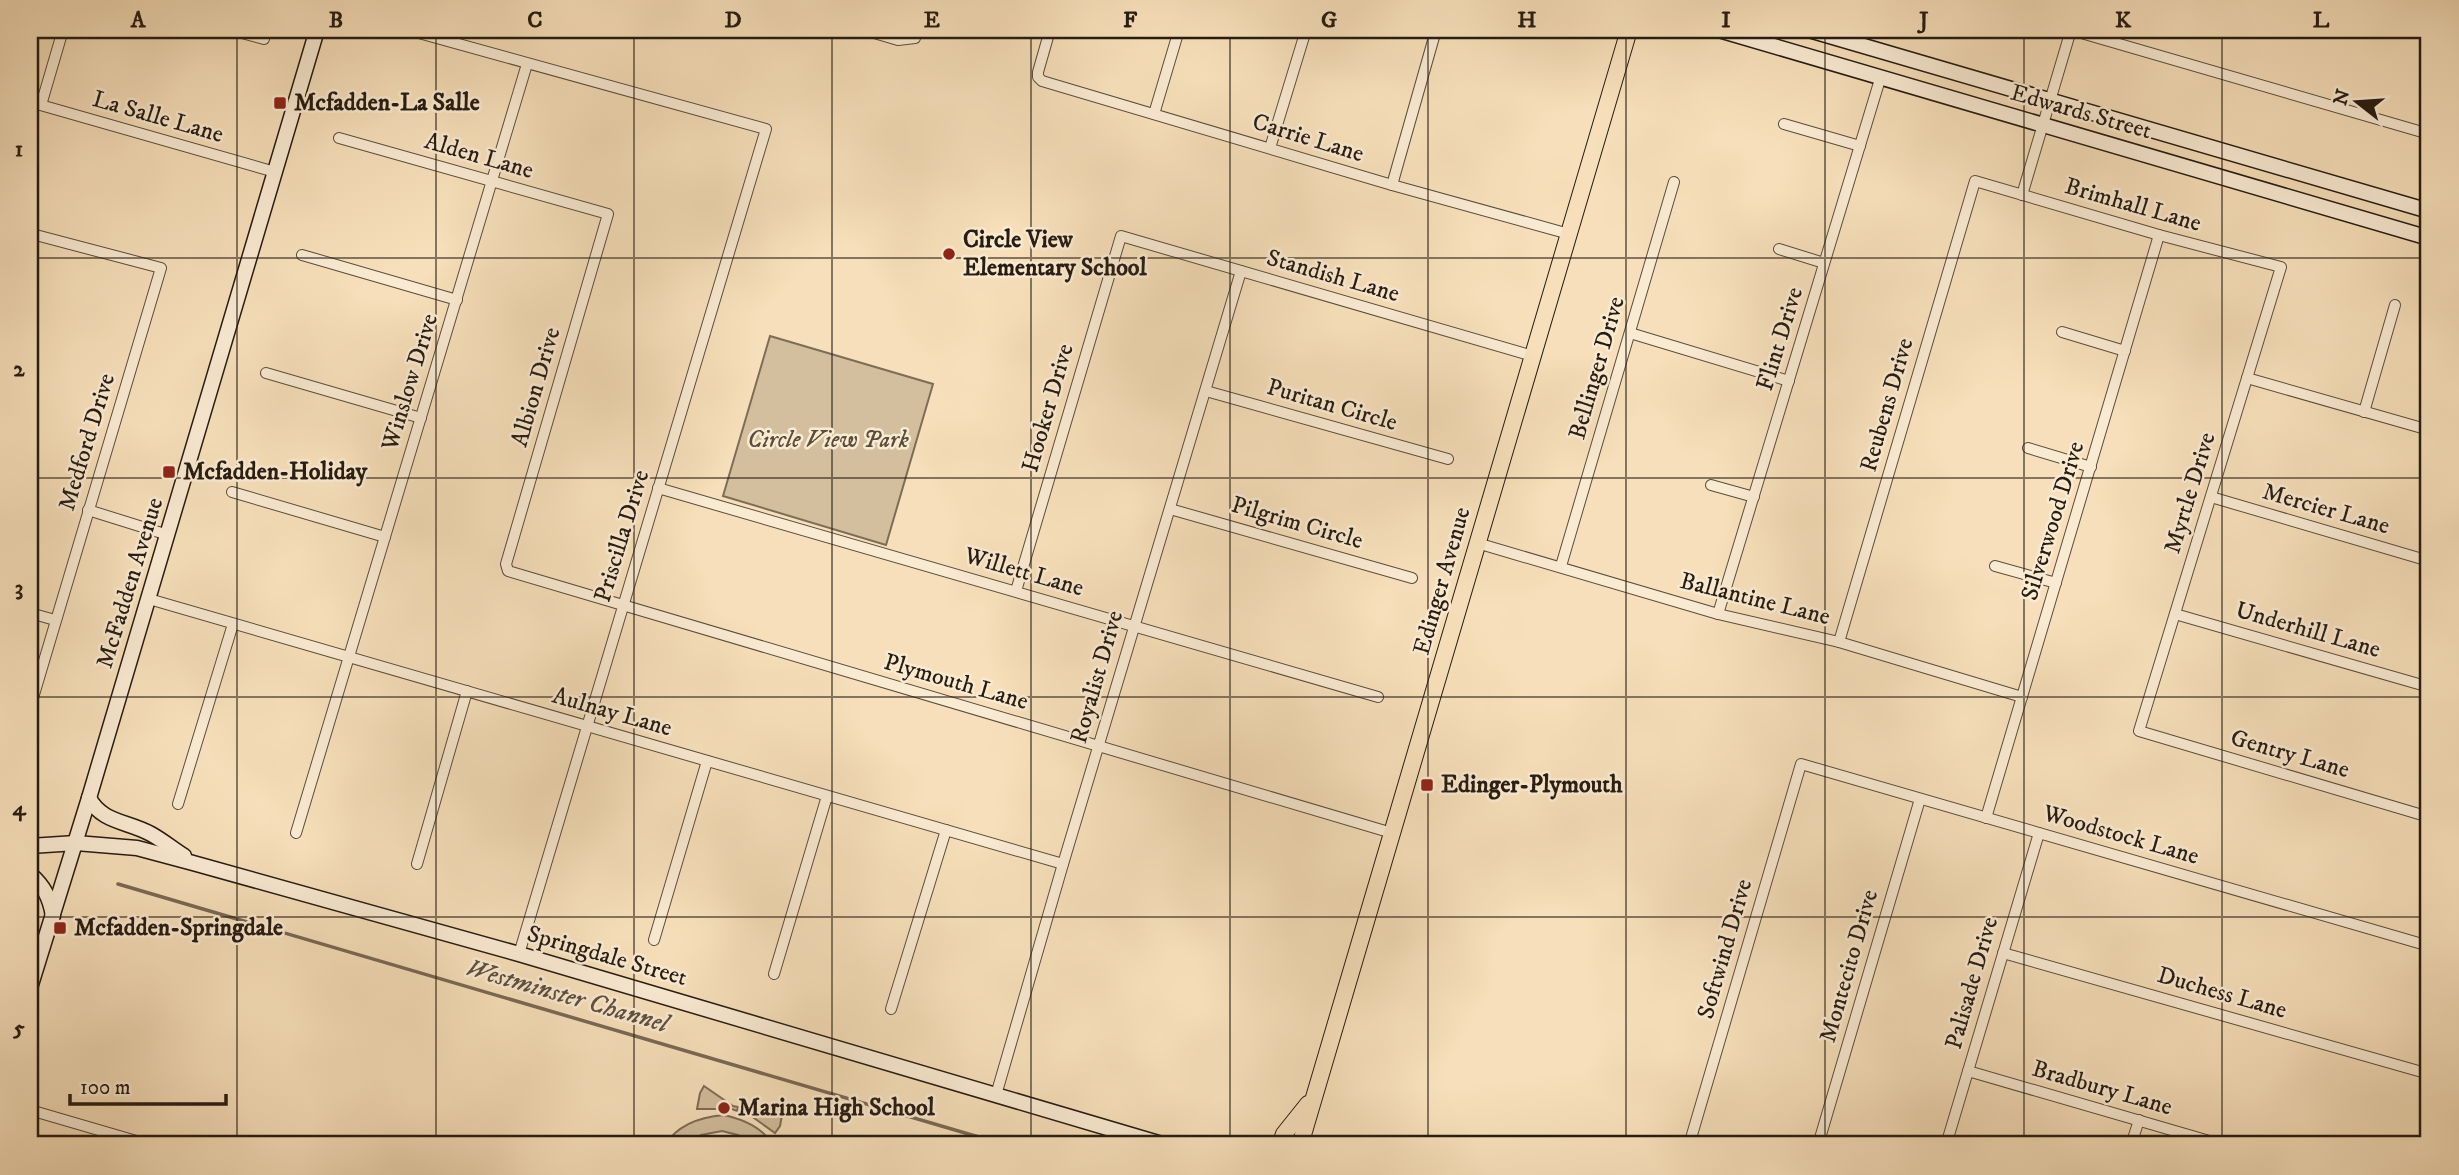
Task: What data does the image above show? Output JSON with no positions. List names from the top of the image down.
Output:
{
  "streets": {
    "main road": [
      "Edwards Street",
      "Edinger Avenue",
      "McFadden Avenue",
      "Springdale Street"
    ],
    "street": [
      "La Salle Lane",
      "Carrie Lane",
      "Alden Lane",
      "Brimhall Lane",
      "Standish Lane",
      "Flint Drive",
      "Bellinger Drive",
      "Winslow Drive",
      "Albion Drive",
      "Puritan Circle",
      "Reubens Drive",
      "Hooker Drive",
      "Medford Drive",
      "Myrtle Drive",
      "Mercier Lane",
      "Silverwood Drive",
      "Pilgrim Circle",
      "Priscilla Drive",
      "Willett Lane",
      "Ballantine Lane",
      "Underhill Lane",
      "Royalist Drive",
      "Plymouth Lane",
      "Aulnay Lane",
      "Gentry Lane",
      "Woodstock Lane",
      "Softwind Drive",
      "Montecito Drive",
      "Palisade Drive",
      "Duchess Lane",
      "Bradbury Lane"
    ]
  },
  "crossings": [
    ["Edwards Street", "Flint Drive"],
    ["La Salle Lane", "McFadden Avenue"],
    ["Carrie Lane", "Edinger Avenue"],
    ["Alden Lane", "Winslow Drive"],
    ["Alden Lane", "Albion Drive"],
    ["Brimhall Lane", "Reubens Drive"],
    ["Brimhall Lane", "Myrtle Drive"],
    ["Brimhall Lane", "Silverwood Drive"],
    ["Standish Lane", "Hooker Drive"],
    ["Standish Lane", "Edinger Avenue"],
    ["Standish Lane", "Royalist Drive"],
    ["Flint Drive", "Ballantine Lane"],
    ["Bellinger Drive", "Ballantine Lane"],
    ["Winslow Drive", "Priscilla Drive"],
    ["Winslow Drive", "Aulnay Lane"],
    ["Albion Drive", "Plymouth Lane"],
    ["Puritan Circle", "Royalist Drive"],
    ["Reubens Drive", "Ballantine Lane"],
    ["Hooker Drive", "Willett Lane"],
    ["Myrtle Drive", "Mercier Lane"],
    ["Myrtle Drive", "Underhill Lane"],
    ["Myrtle Drive", "Gentry Lane"],
    ["Silverwood Drive", "Ballantine Lane"],
    ["Silverwood Drive", "Woodstock Lane"],
    ["Pilgrim Circle", "Royalist Drive"],
    ["Priscilla Drive", "Willett Lane"],
    ["Priscilla Drive", "Plymouth Lane"],
    ["Priscilla Drive", "Aulnay Lane"],
    ["Priscilla Drive", "Springdale Street"],
    ["Willett Lane", "Royalist Drive"],
    ["Edinger Avenue", "Ballantine Lane"],
    ["Edinger Avenue", "Plymouth Lane"],
    ["McFadden Avenue", "Aulnay Lane"],
    ["McFadden Avenue", "Springdale Street"],
    ["Royalist Drive", "Plymouth Lane"],
    ["Royalist Drive", "Aulnay Lane"],
    ["Royalist Drive", "Springdale Street"],
    ["Woodstock Lane", "Softwind Drive"],
    ["Woodstock Lane", "Montecito Drive"],
    ["Woodstock Lane", "Palisade Drive"],
    ["Palisade Drive", "Duchess Lane"],
    ["Palisade Drive", "Bradbury Lane"]
  ],
  "water": ["Westminster Channel"],
  "parks": ["Circle View Park"],
  "places": {
    "transit": [
      "Mcfadden-La Salle",
      "Mcfadden-Holiday",
      "Edinger-Plymouth",
      "Mcfadden-Springdale"
    ],
    "other": ["Circle View Elementary School", "Marina High School"]
  },
  "scale_bar": "100 m",
  "north": "left",
  "grid": {
    "columns": [
      "A",
      "B",
      "C",
      "D",
      "E",
      "F",
      "G",
      "H",
      "I",
      "J",
      "K",
      "L"
    ],
    "rows": [
      "1",
      "2",
      "3",
      "4",
      "5"
    ]
  }
}
